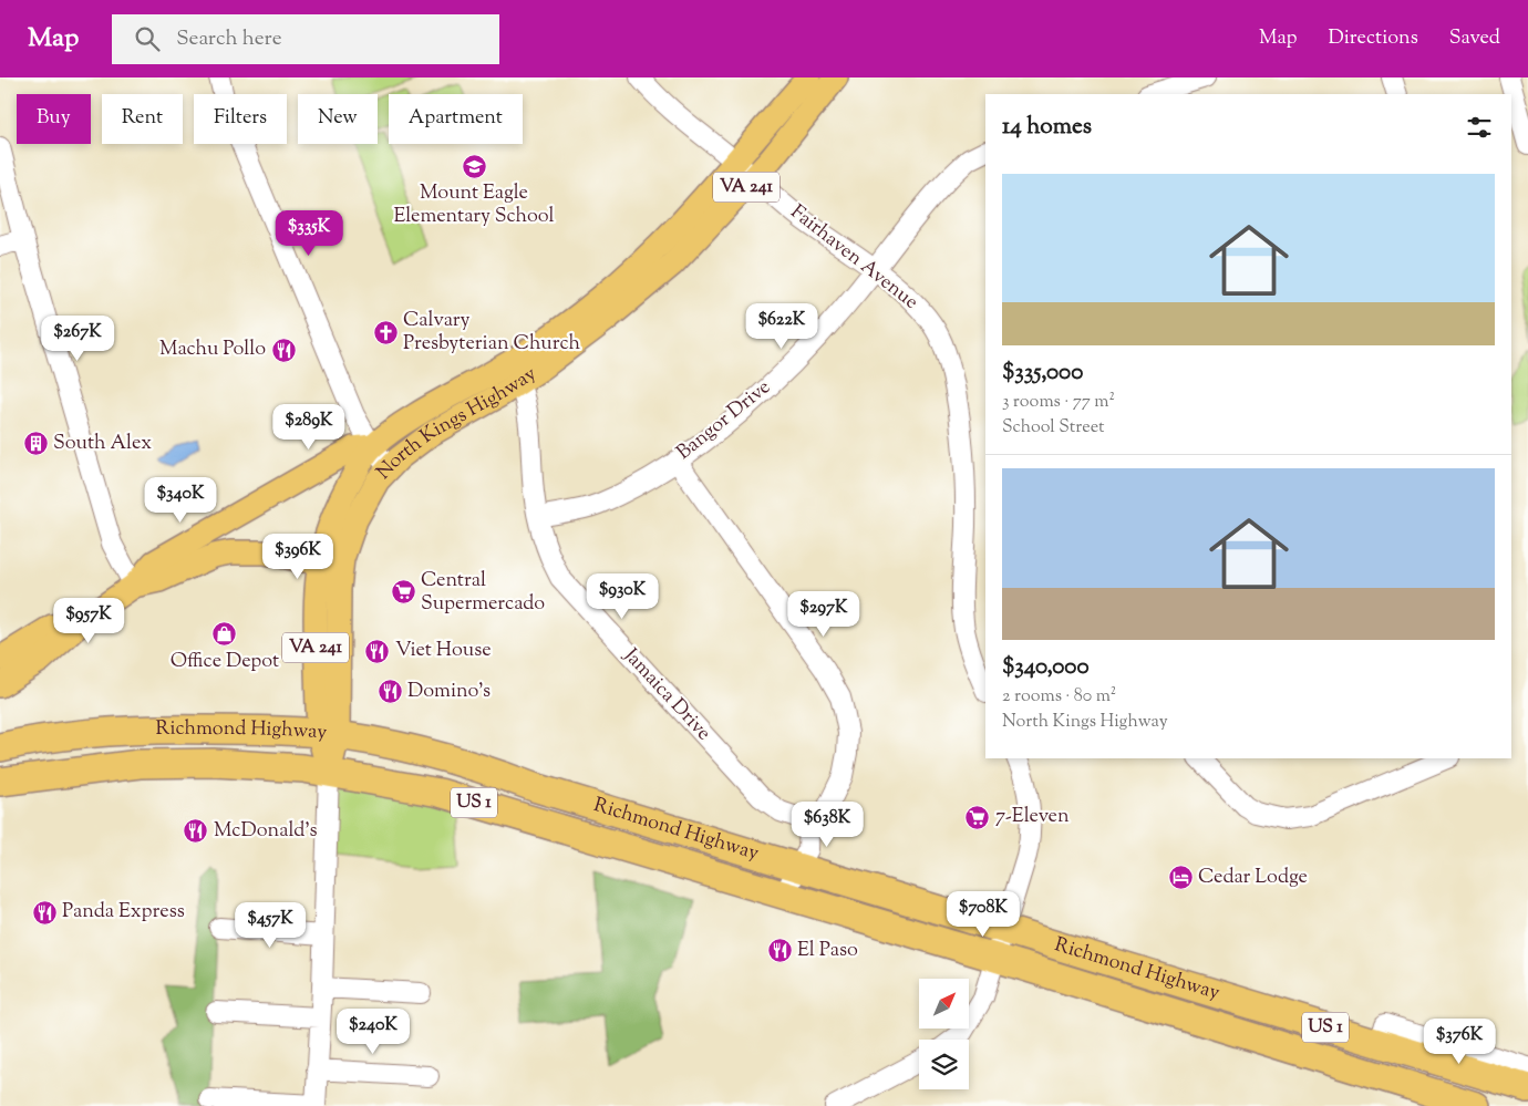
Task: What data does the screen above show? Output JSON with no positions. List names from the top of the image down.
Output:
{
  "streets": {
    "highway": ["Richmond Highway", "US 1"],
    "main road": ["VA 241", "North Kings Highway"],
    "street": ["Fairhaven Avenue", "Bangor Drive", "Jamaica Drive"]
  },
  "crossings": [
    ["Fairhaven Avenue", "Bangor Drive"],
    ["Fairhaven Avenue", "North Kings Highway"],
    ["Bangor Drive", "Jamaica Drive"],
    ["North Kings Highway", "Jamaica Drive"],
    ["North Kings Highway", "Richmond Highway"]
  ],
  "places": {
    "school or university": ["Mount Eagle Elementary School"],
    "church": ["Calvary Presbyterian Church"],
    "restaurant": [
      "Machu Pollo",
      "Viet House",
      "Domino's",
      "McDonald's",
      "Panda Express",
      "El Paso"
    ],
    "building": ["South Alex"],
    "supermarket": ["Central Supermercado", "7-Eleven"],
    "shop": ["Office Depot"],
    "hotel": ["Cedar Lodge"]
  },
  "north": "top right",
  "page": {
    "header": "Map",
    "search": "Search here",
    "nav": ["Map", "Directions", "Saved"],
    "chip": [
      "Buy",
      "Rent",
      "Filters",
      "New",
      "Apartment"
    ],
    "heading": "14 homes",
    "list": [
      {
        "name": "$335,000",
        "note": "3 rooms · 77 m² · School Street"
      },
      {
        "name": "$340,000",
        "note": "2 rooms · 80 m² · North Kings Highway"
      }
    ],
    "price": [
      "$335K",
      "$622K",
      "$267K",
      "$289K",
      "$340K",
      "$396K",
      "$930K",
      "$297K",
      "$957K",
      "$638K",
      "$708K",
      "$457K",
      "$240K",
      "$376K"
    ]
  }
}
